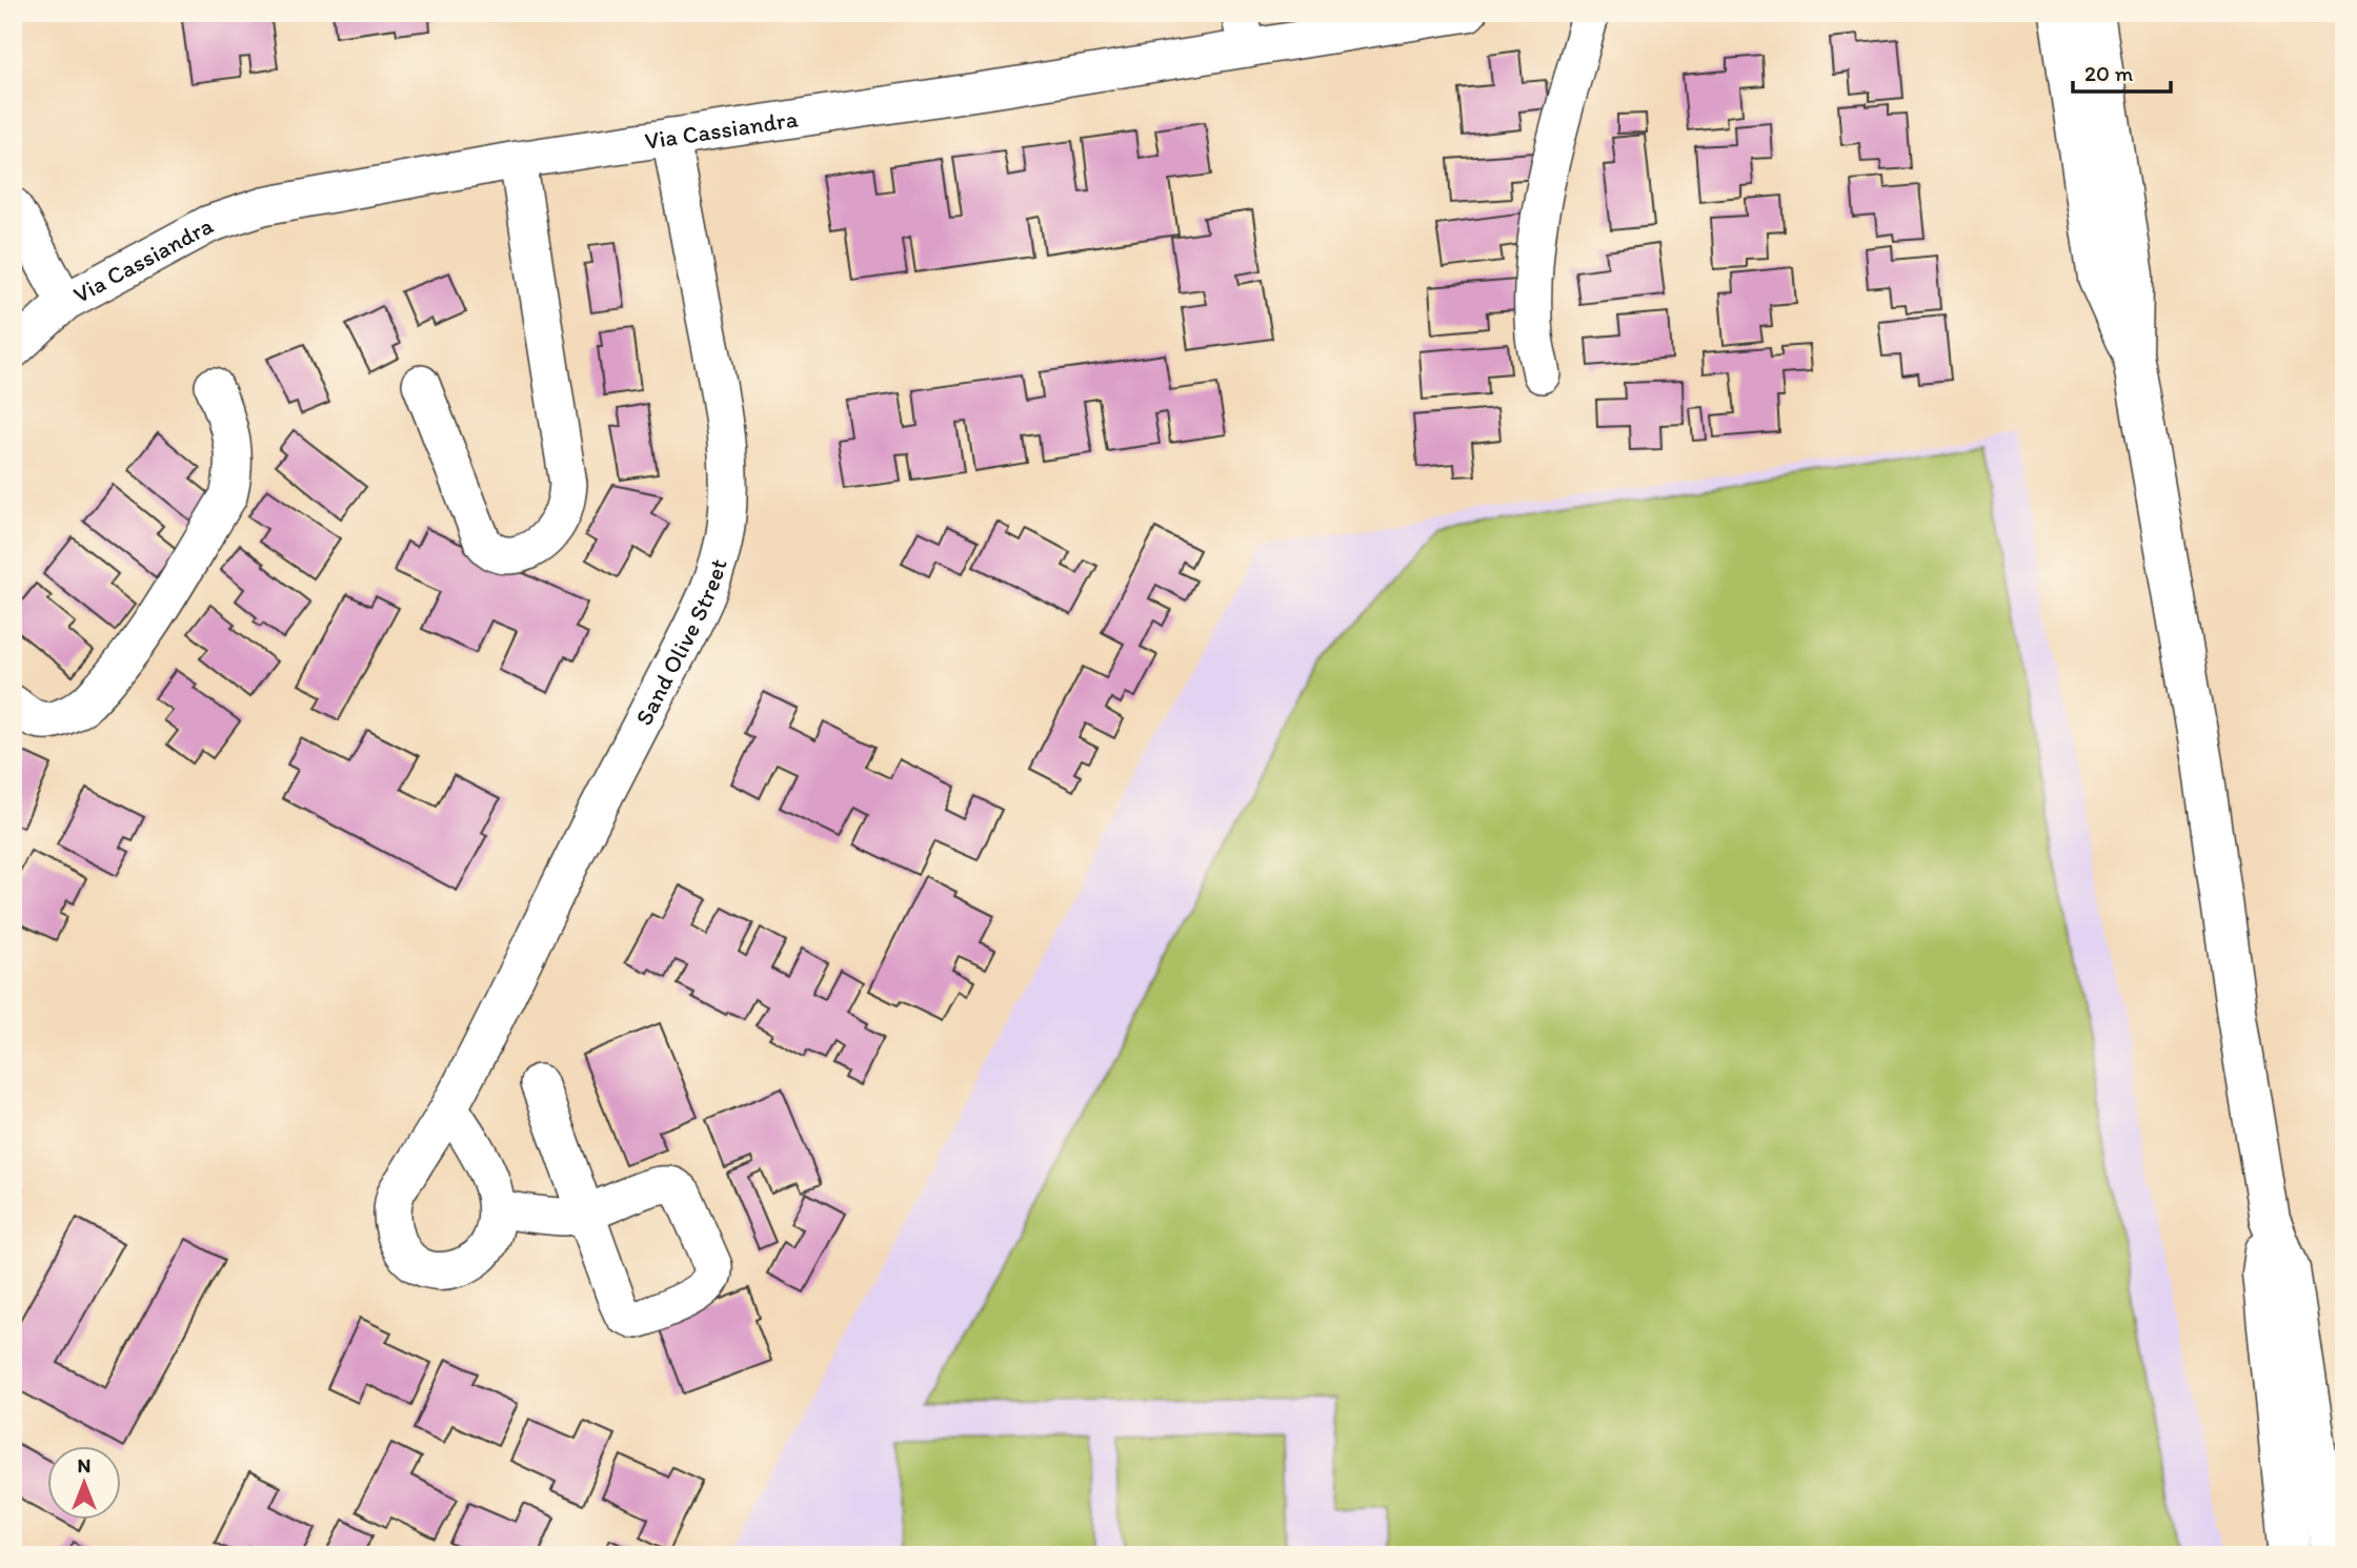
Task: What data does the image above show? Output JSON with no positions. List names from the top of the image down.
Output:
{
  "streets": {
    "street": ["Via Cassiandra", "Sand Olive Street"]
  },
  "crossings": [
    ["Via Cassiandra", "Sand Olive Street"]
  ],
  "scale_bar": "20 m",
  "north": "top"
}
